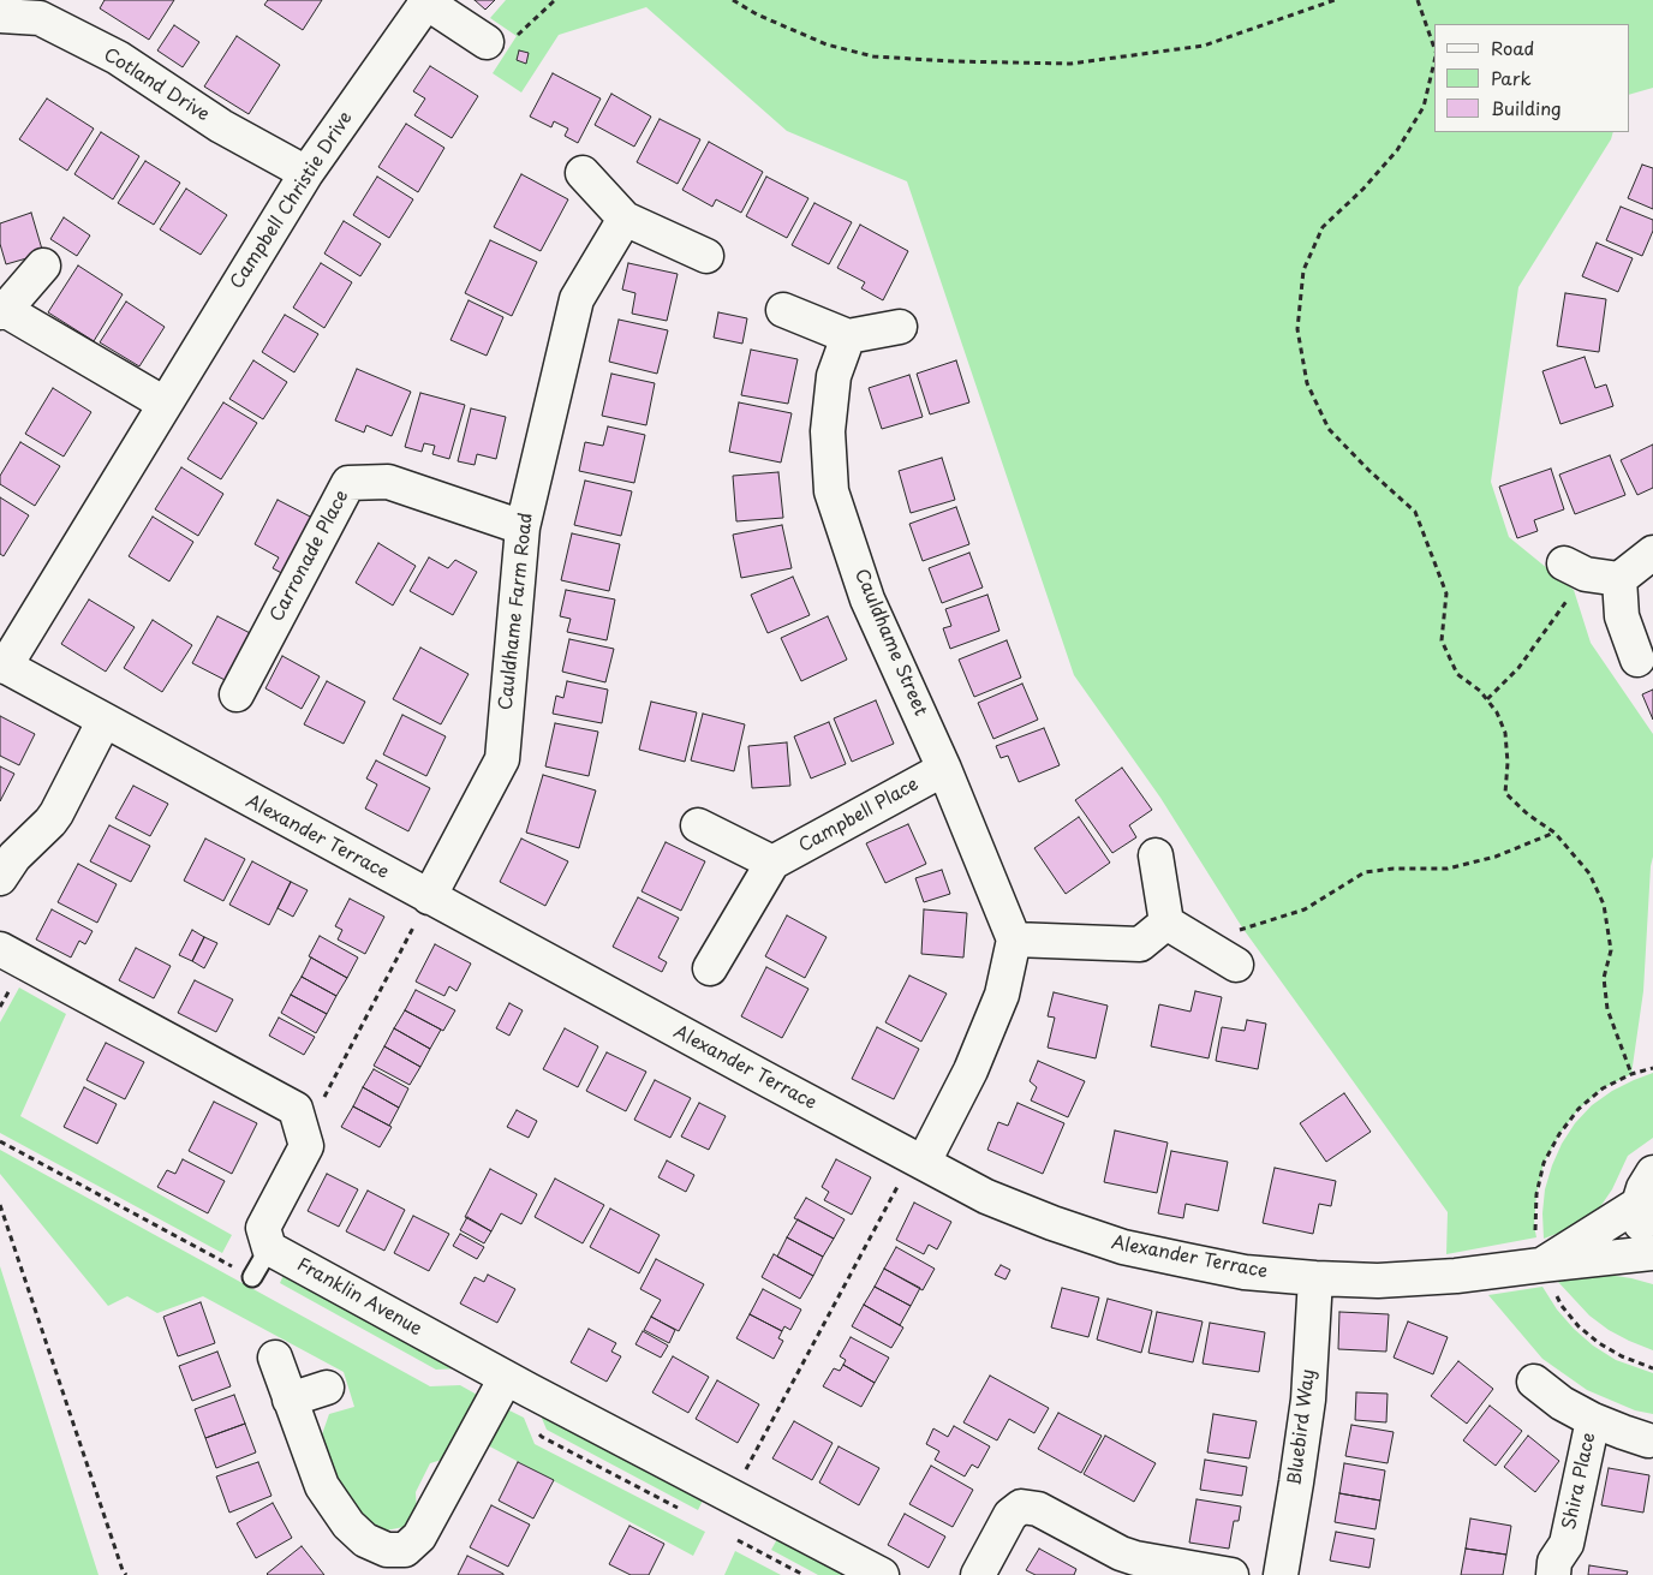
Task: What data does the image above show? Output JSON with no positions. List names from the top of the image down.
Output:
{
  "streets": {
    "street": [
      "Cotland Drive",
      "Campbell Christie Drive",
      "Carronade Place",
      "Cauldhame Farm Road",
      "Cauldhame Street",
      "Campbell Place",
      "Alexander Terrace",
      "Franklin Avenue",
      "Bluebird Way",
      "Shira Place"
    ]
  },
  "crossings": [
    ["Cotland Drive", "Campbell Christie Drive"],
    ["Campbell Christie Drive", "Alexander Terrace"],
    ["Carronade Place", "Cauldhame Farm Road"],
    ["Cauldhame Farm Road", "Alexander Terrace"],
    ["Cauldhame Street", "Campbell Place"],
    ["Alexander Terrace", "Bluebird Way"]
  ],
  "legend": ["Road", "Park", "Building"]
}
